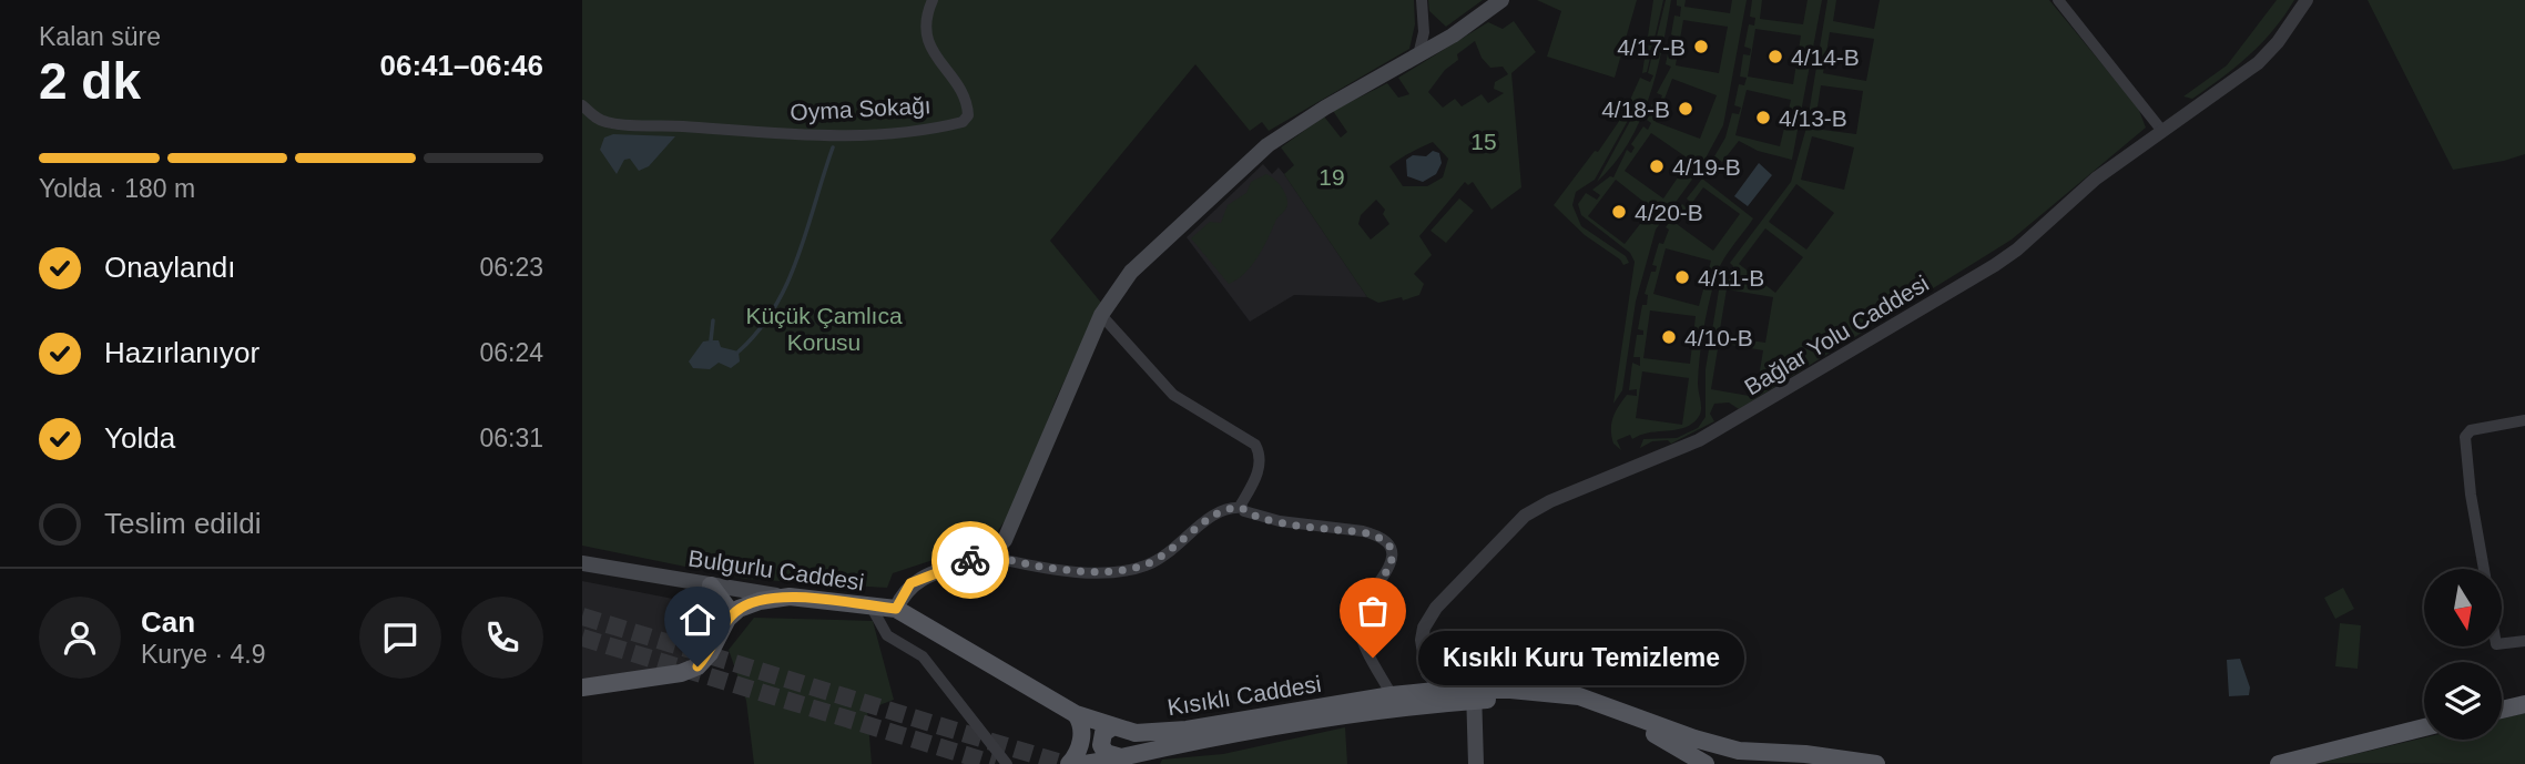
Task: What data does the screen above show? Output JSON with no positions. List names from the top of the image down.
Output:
{
  "streets": {
    "main road": ["Bulgurlu Caddesi", "Kısıklı Caddesi"],
    "street": ["Oyma Sokağı", "Bağlar Yolu Caddesi"]
  },
  "crossings": [
    ["Bağlar Yolu Caddesi", "Kısıklı Caddesi"],
    ["Bulgurlu Caddesi", "Kısıklı Caddesi"]
  ],
  "parks": ["15", "19", "Küçük Çamlıca Korusu"],
  "places": [
    "4/17-B",
    "4/14-B",
    "4/18-B",
    "4/13-B",
    "4/19-B",
    "4/20-B",
    "4/11-B",
    "4/10-B",
    "Kısıklı Kuru Temizleme"
  ],
  "north": "bottom",
  "page": {
    "heading": ["2 dk", "Kalan süre", "06:41–06:46"],
    "panel": ["Can", "Kurye · 4.9"],
    "bar": "Yolda · 180 m",
    "list": [
      ["Onaylandı", "06:23"],
      ["Hazırlanıyor", "06:24"],
      ["Yolda", "06:31"],
      "Teslim edildi"
    ],
    "bubble": "Kısıklı Kuru Temizleme"
  }
}
